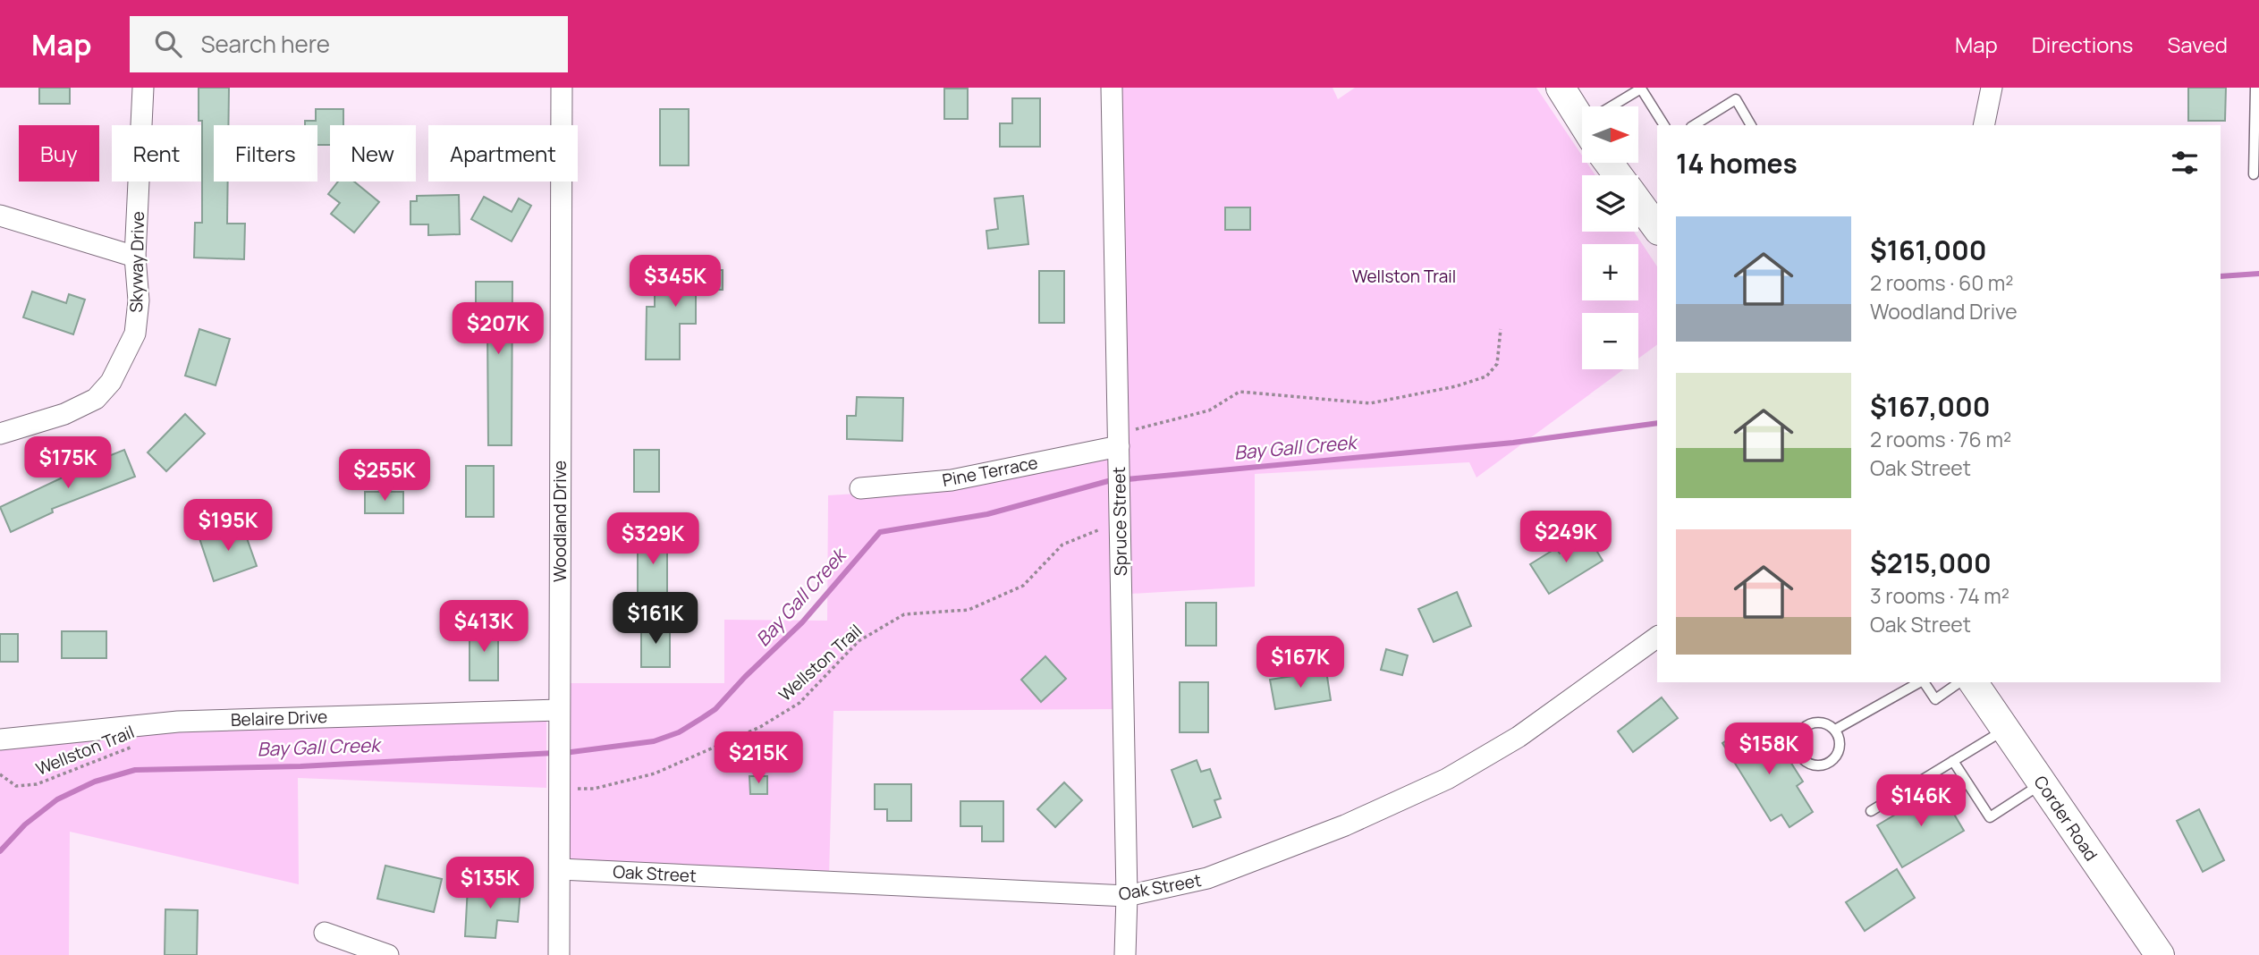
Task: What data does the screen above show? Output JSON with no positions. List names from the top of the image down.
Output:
{
  "streets": {
    "street": [
      "Skyway Drive",
      "Pine Terrace",
      "Woodland Drive",
      "Spruce Street",
      "Belaire Drive",
      "Corder Road",
      "Oak Street"
    ],
    "path": ["Wellston Trail"]
  },
  "crossings": [
    ["Pine Terrace", "Spruce Street"],
    ["Woodland Drive", "Wellston Trail"],
    ["Woodland Drive", "Belaire Drive"],
    ["Woodland Drive", "Oak Street"],
    ["Spruce Street", "Wellston Trail"],
    ["Spruce Street", "Oak Street"]
  ],
  "water": ["Bay Gall Creek"],
  "parks": ["Wellston Trail"],
  "north": "right",
  "page": {
    "header": "Map",
    "search": "Search here",
    "nav": ["Map", "Directions", "Saved"],
    "map_buttons": ["+", "−"],
    "chip": [
      "Buy",
      "Rent",
      "Filters",
      "New",
      "Apartment"
    ],
    "heading": "14 homes",
    "list": [
      {
        "name": "$161,000",
        "note": "2 rooms · 60 m² · Woodland Drive"
      },
      {
        "name": "$167,000",
        "note": "2 rooms · 76 m² · Oak Street"
      },
      {
        "name": "$215,000",
        "note": "3 rooms · 74 m² · Oak Street"
      }
    ],
    "price": [
      "$345K",
      "$207K",
      "$175K",
      "$255K",
      "$195K",
      "$249K",
      "$329K",
      "$161K",
      "$413K",
      "$167K",
      "$158K",
      "$215K",
      "$146K",
      "$135K"
    ]
  }
}
